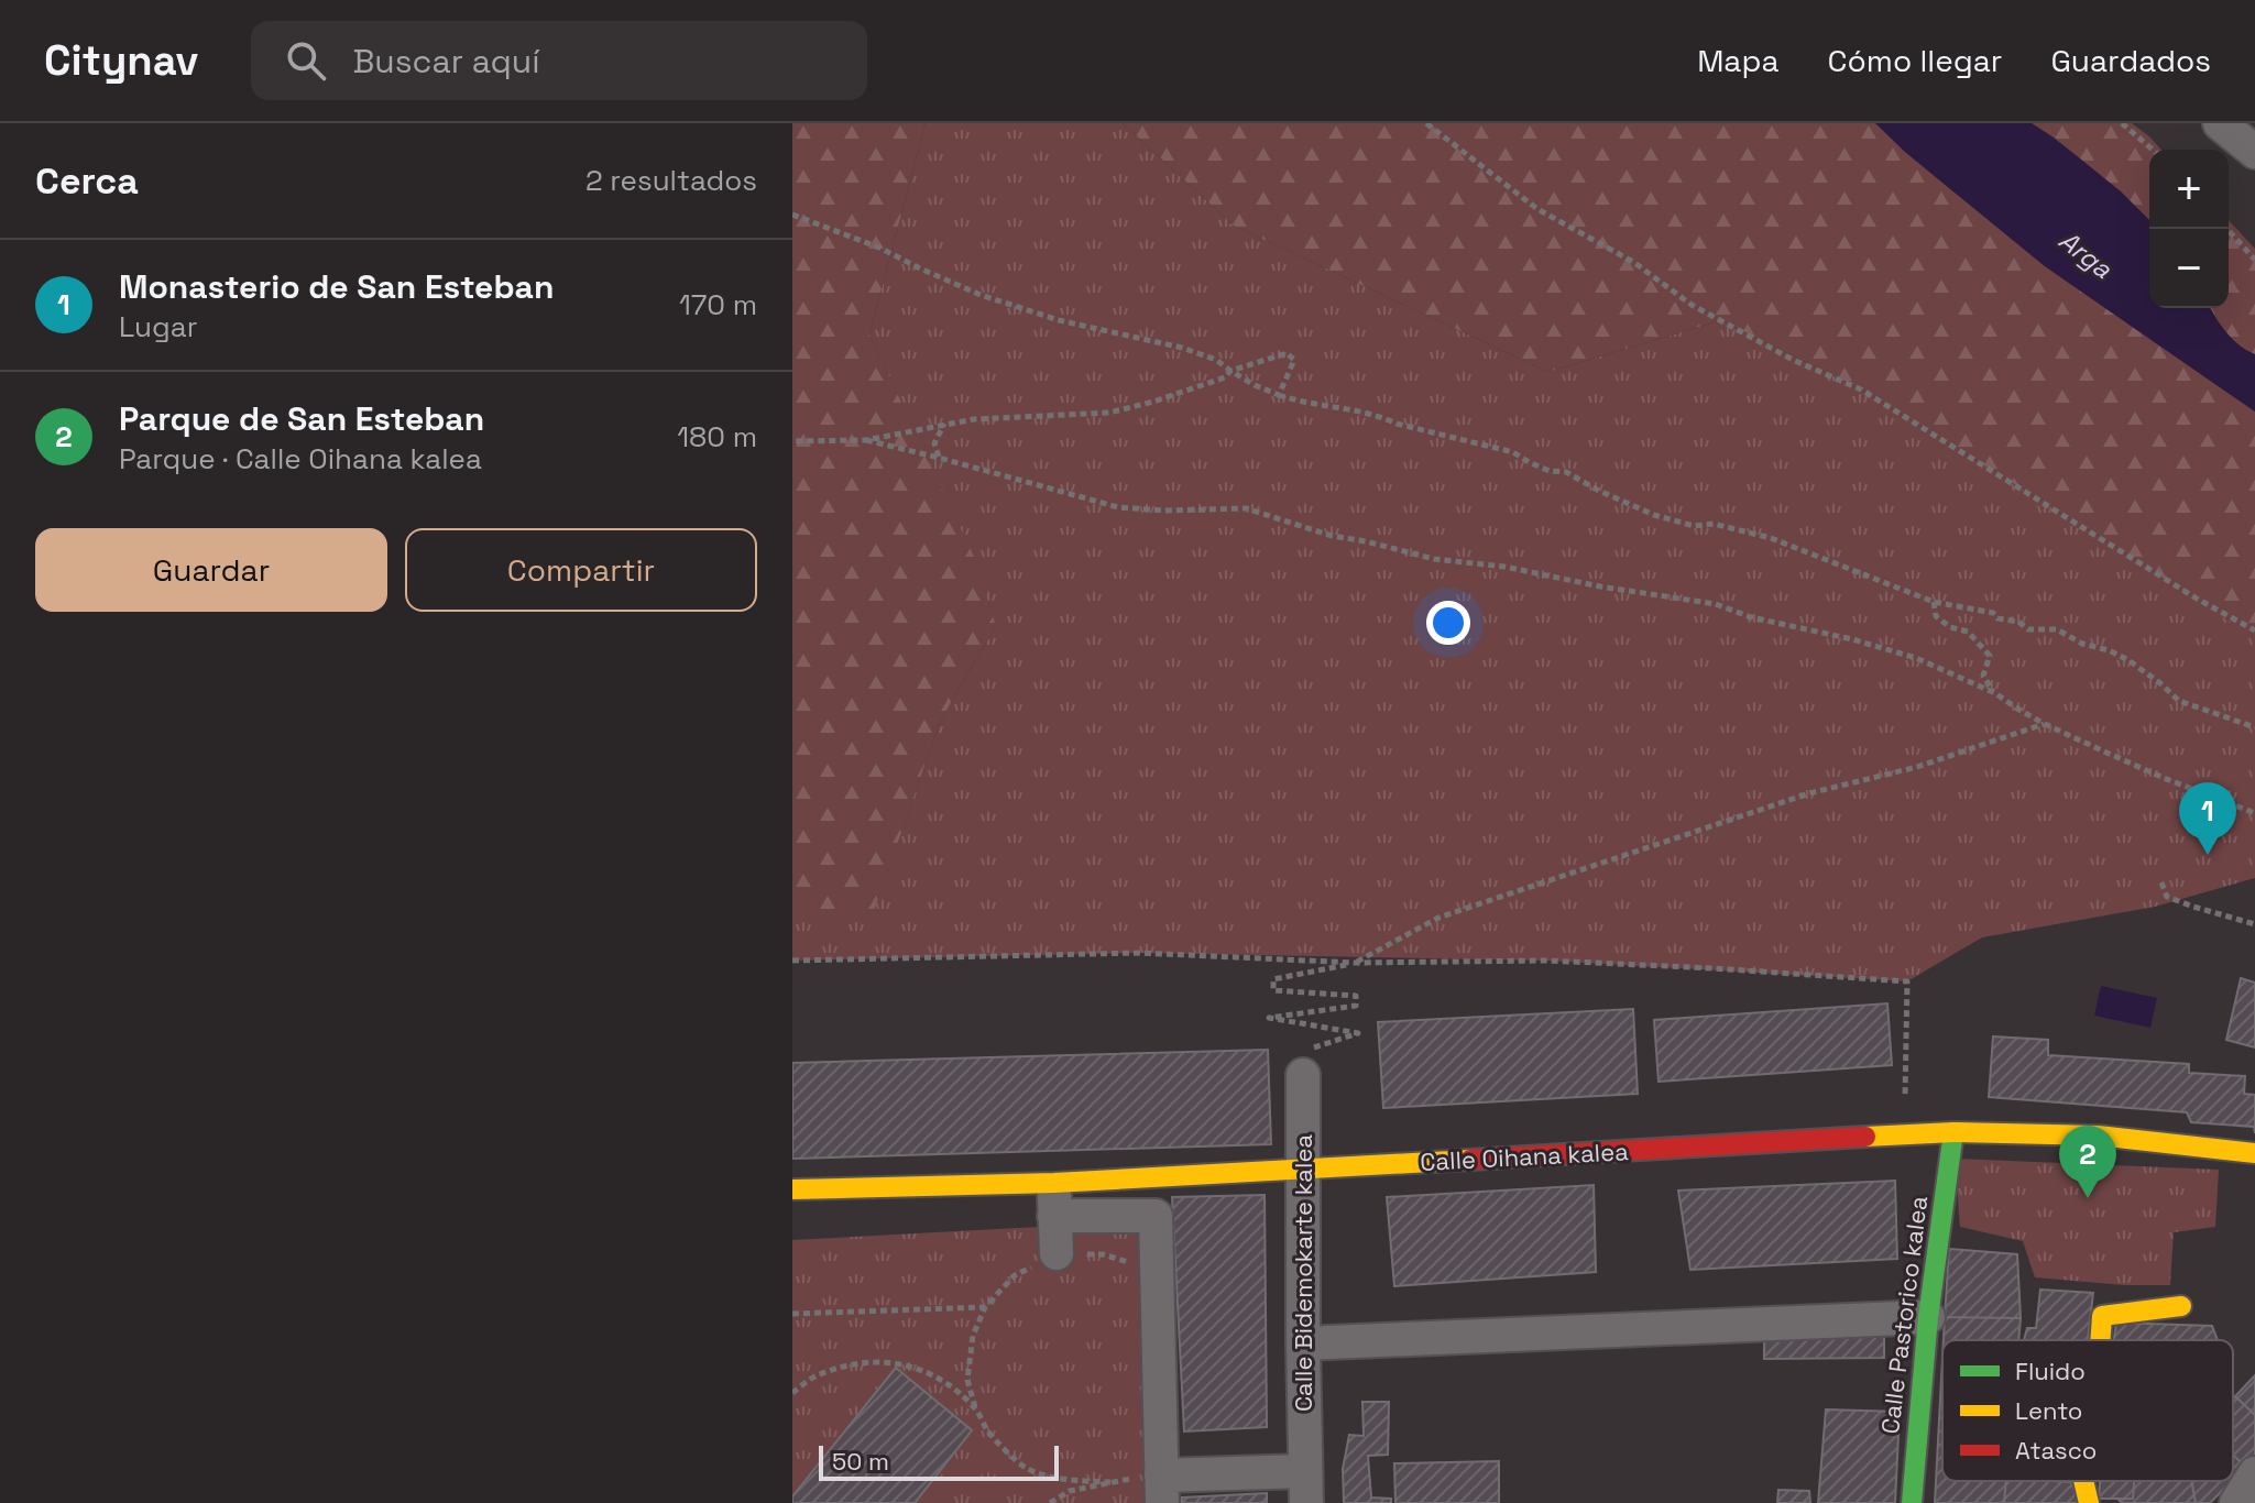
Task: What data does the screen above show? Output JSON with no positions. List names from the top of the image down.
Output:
{
  "streets": {
    "street": ["Calle Oihana kalea", "Calle Bidemokarte kalea", "Calle Pastorico kalea"]
  },
  "crossings": [
    ["Calle Oihana kalea", "Calle Bidemokarte kalea"],
    ["Calle Oihana kalea", "Calle Pastorico kalea"]
  ],
  "water": ["Arga"],
  "legend": ["Fluido", "Lento", "Atasco"],
  "scale_bar": "50 m",
  "page": {
    "header": "Citynav",
    "search": "Buscar aquí",
    "nav": ["Mapa", "Cómo llegar", "Guardados"],
    "heading": ["Cerca", "2 resultados"],
    "map_buttons": ["+", "−"],
    "list": [
      {
        "mark": "1",
        "name": "Monasterio de San Esteban",
        "note": "Lugar",
        "value": "170 m"
      },
      {
        "mark": "2",
        "name": "Parque de San Esteban",
        "note": "Parque · Calle Oihana kalea",
        "value": "180 m"
      }
    ],
    "buttons": ["Guardar", "Compartir"],
    "pins": ["1", "2"],
    "scale": "50 m"
  }
}
